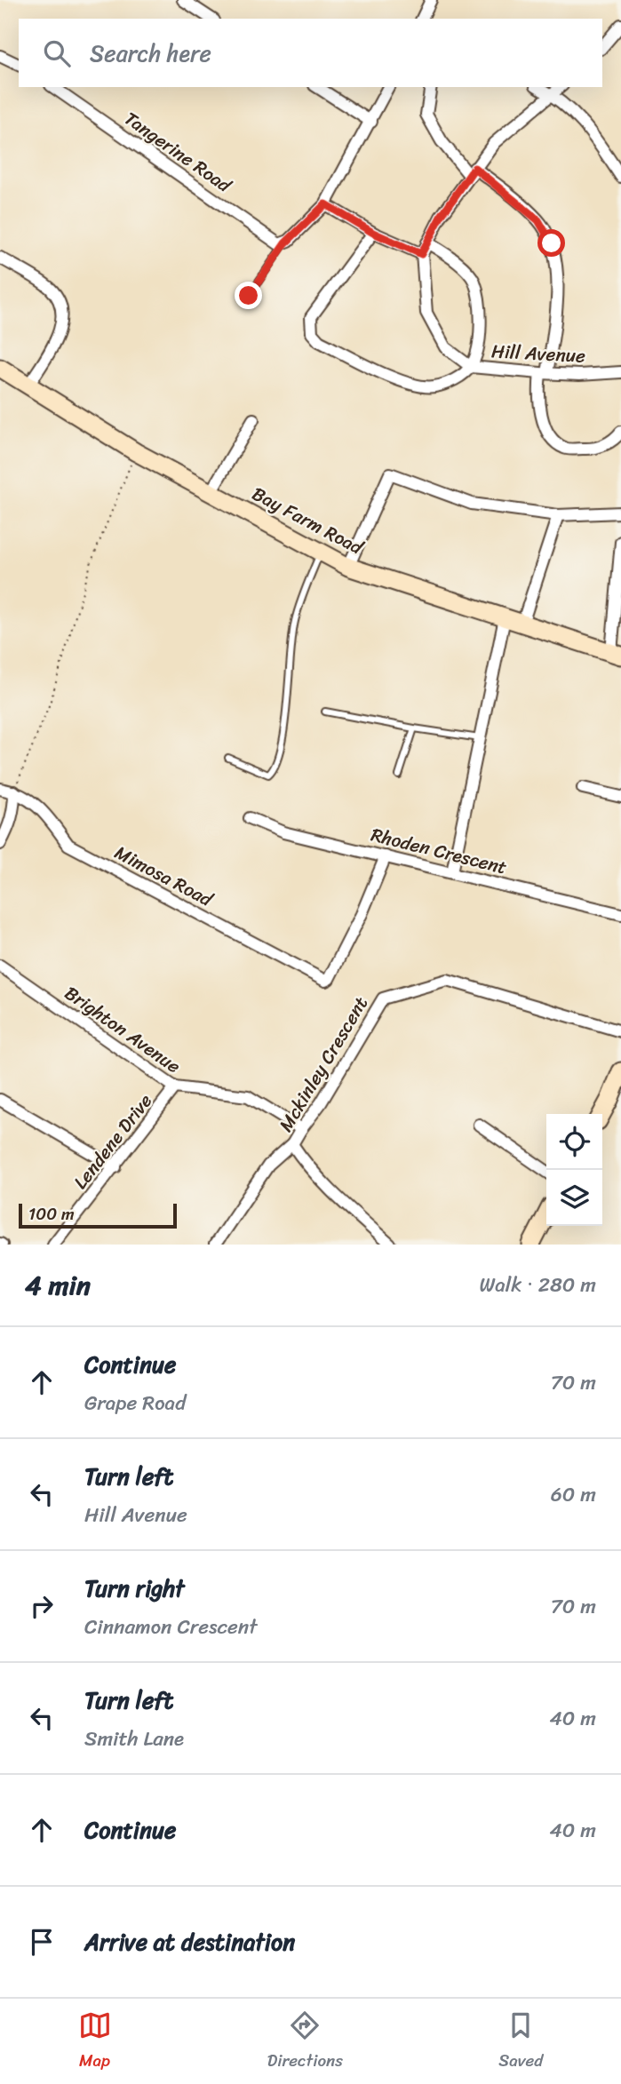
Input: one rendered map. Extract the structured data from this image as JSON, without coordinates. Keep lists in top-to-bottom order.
{
  "streets": {
    "street": [
      "Tangerine Road",
      "Hill Avenue",
      "Bay Farm Road",
      "Rhoden Crescent",
      "Mimosa Road",
      "Brighton Avenue",
      "Mckinley Crescent",
      "Lendene Drive"
    ]
  },
  "crossings": [
    ["Rhoden Crescent", "Mimosa Road"],
    ["Brighton Avenue", "Mckinley Crescent"],
    ["Brighton Avenue", "Lendene Drive"]
  ],
  "scale_bar": "100 m",
  "page": {
    "search": "Search here",
    "scale": "100 m",
    "heading": ["4 min", "Walk · 280 m"],
    "list": [
      ["Continue", "Grape Road", "70 m"],
      ["Turn left", "Hill Avenue", "60 m"],
      ["Turn right", "Cinnamon Crescent", "70 m"],
      ["Turn left", "Smith Lane", "40 m"],
      ["Continue", "40 m"],
      "Arrive at destination"
    ],
    "nav": ["Map", "Directions", "Saved"]
  }
}
